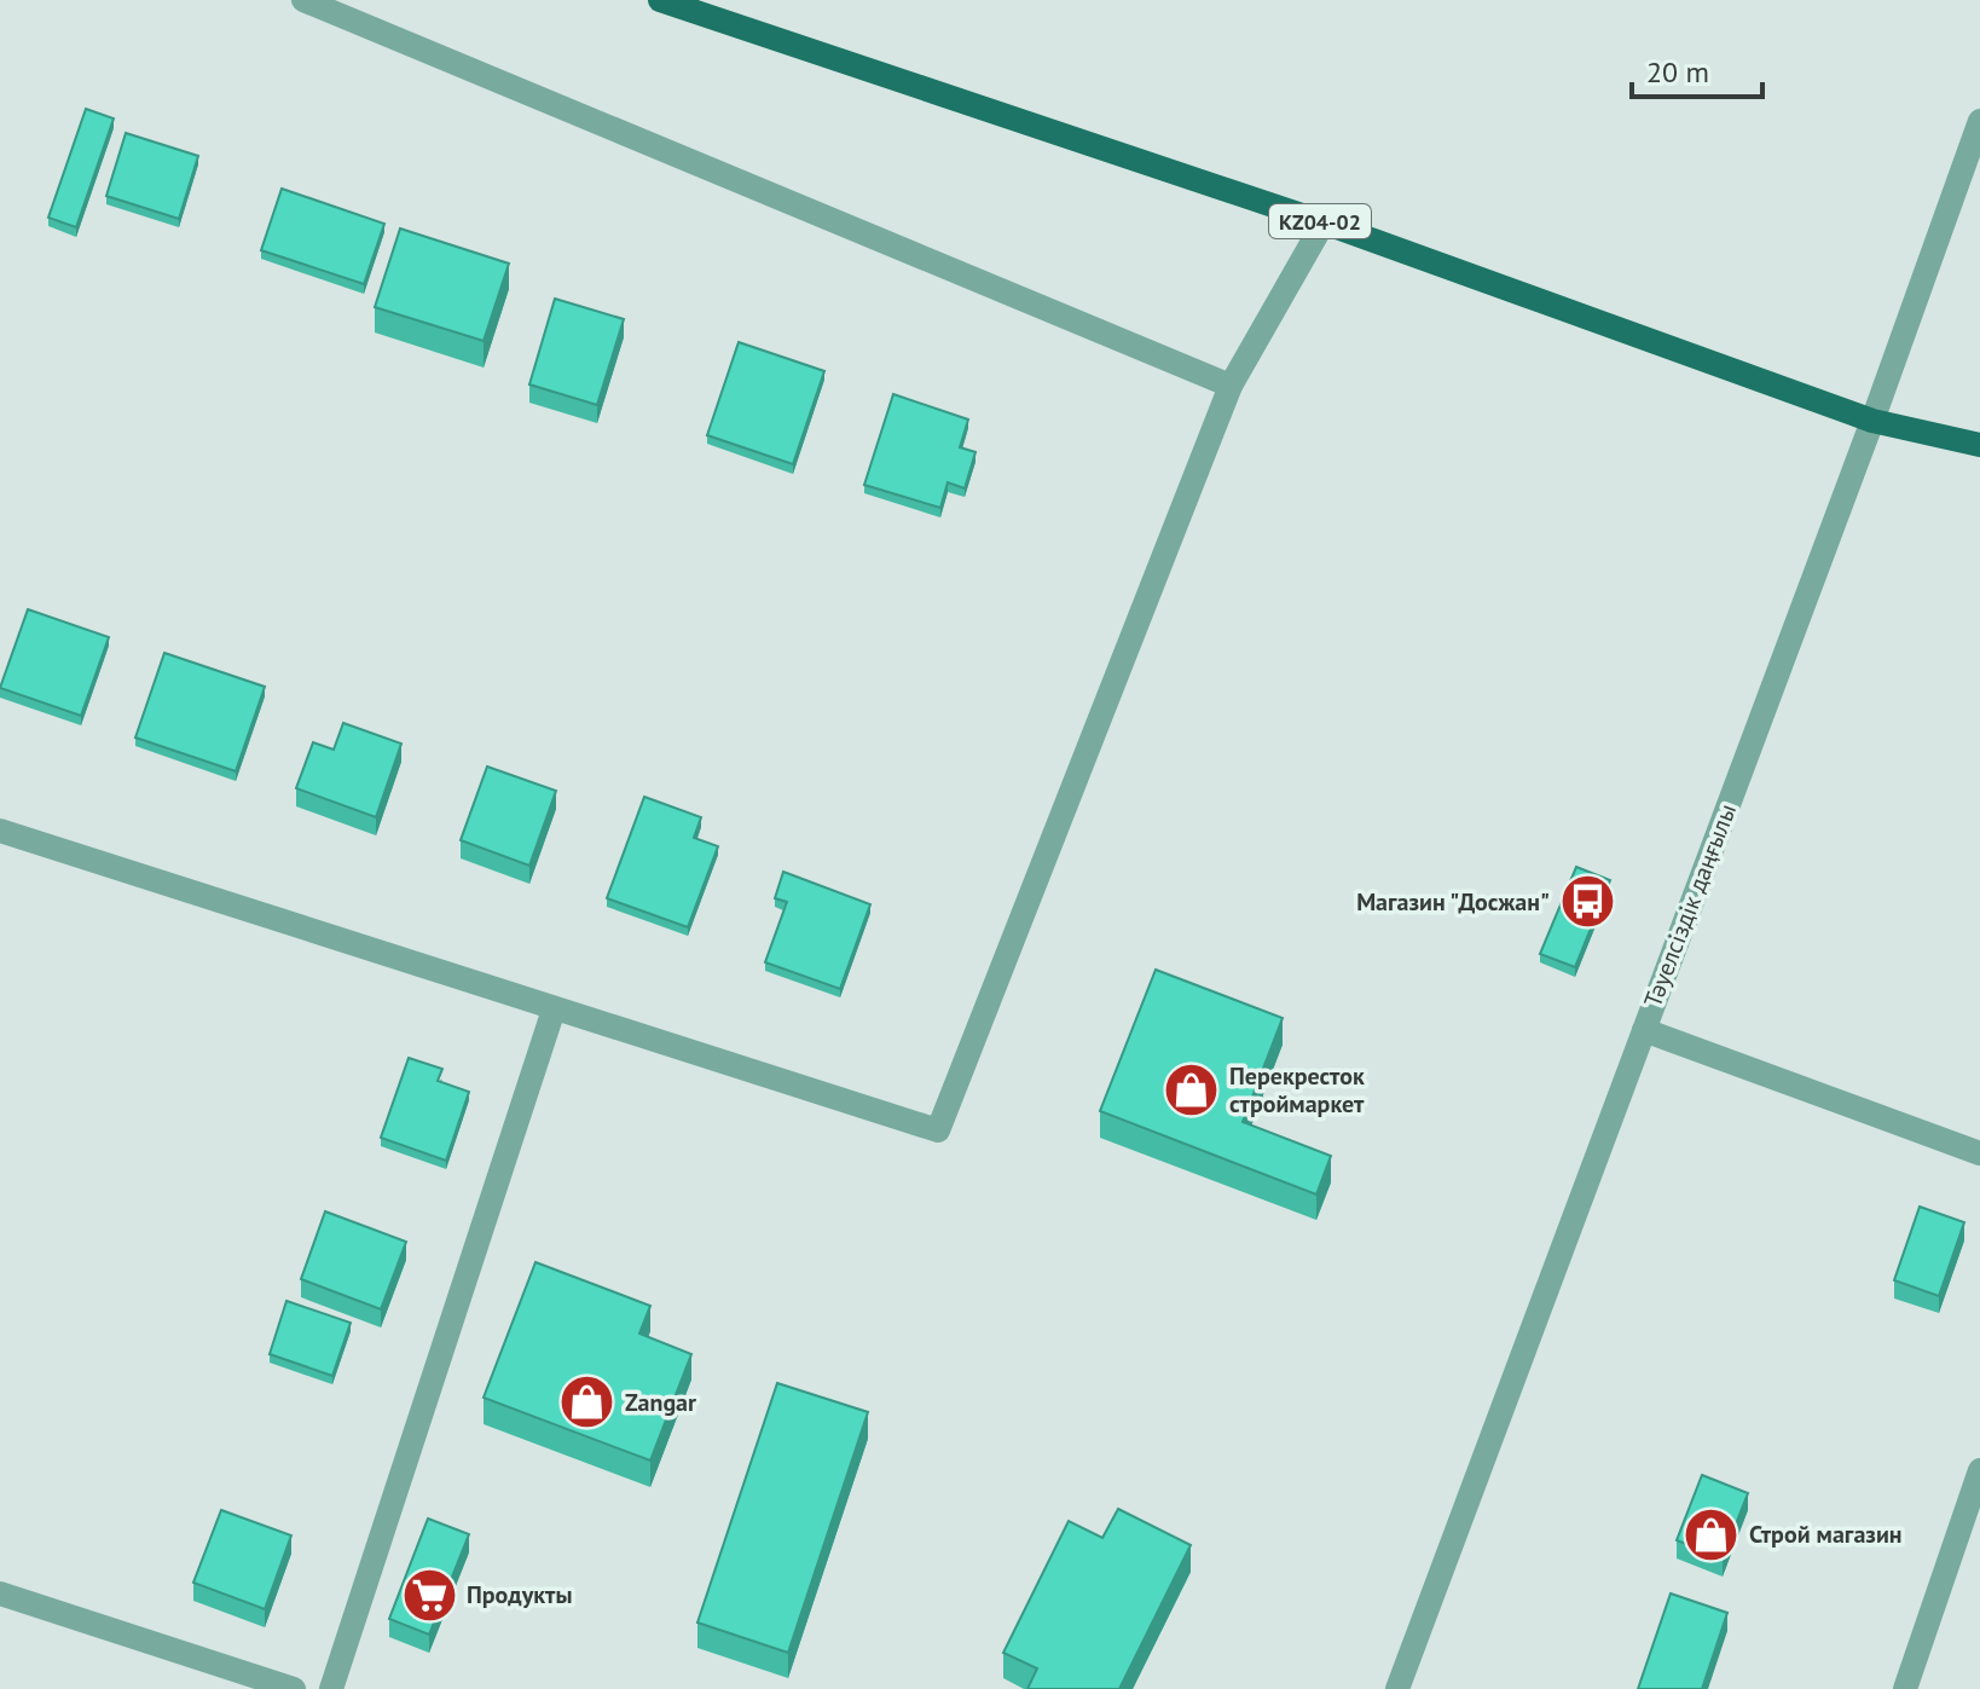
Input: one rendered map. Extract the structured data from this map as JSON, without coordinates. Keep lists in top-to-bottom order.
{
  "streets": {
    "main road": ["KZ04-02"],
    "street": ["Тәуелсіздік даңғылы"]
  },
  "crossings": [
    ["KZ04-02", "Тәуелсіздік даңғылы"]
  ],
  "places": {
    "bus stop": ["Магазин \"Досжан\""],
    "shop": ["Перекресток строймаркет", "Zangar", "Строй магазин"],
    "supermarket": ["Продукты"]
  },
  "scale_bar": "20 m"
}
